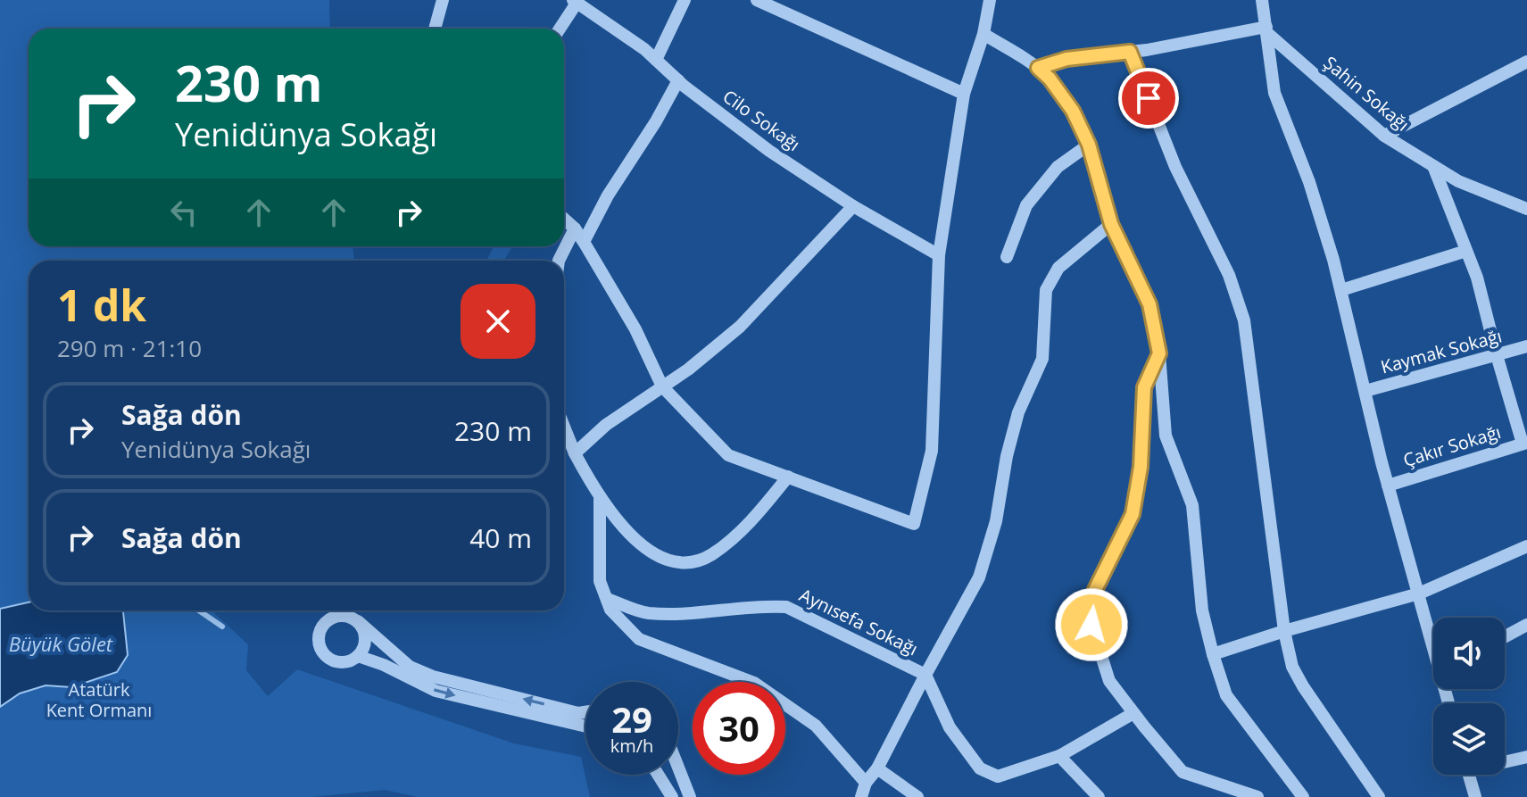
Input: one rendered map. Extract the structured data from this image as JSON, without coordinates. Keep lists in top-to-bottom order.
{
  "streets": {
    "street": [
      "Şahin Sokağı",
      "Cilo Sokağı",
      "Kaymak Sokağı",
      "Çakır Sokağı",
      "Aynısefa Sokağı"
    ]
  },
  "water": ["Büyük Gölet"],
  "parks": ["Atatürk Kent Ormanı"],
  "page": {
    "turn": ["230 m", "Yenidünya Sokağı"],
    "heading": ["1 dk", "290 m · 21:10"],
    "list": [
      {
        "name": "Sağa dön",
        "note": "Yenidünya Sokağı",
        "value": "230 m"
      },
      {
        "name": "Sağa dön",
        "value": "40 m"
      }
    ],
    "speed": "29 km/h",
    "limit": "30"
  }
}
